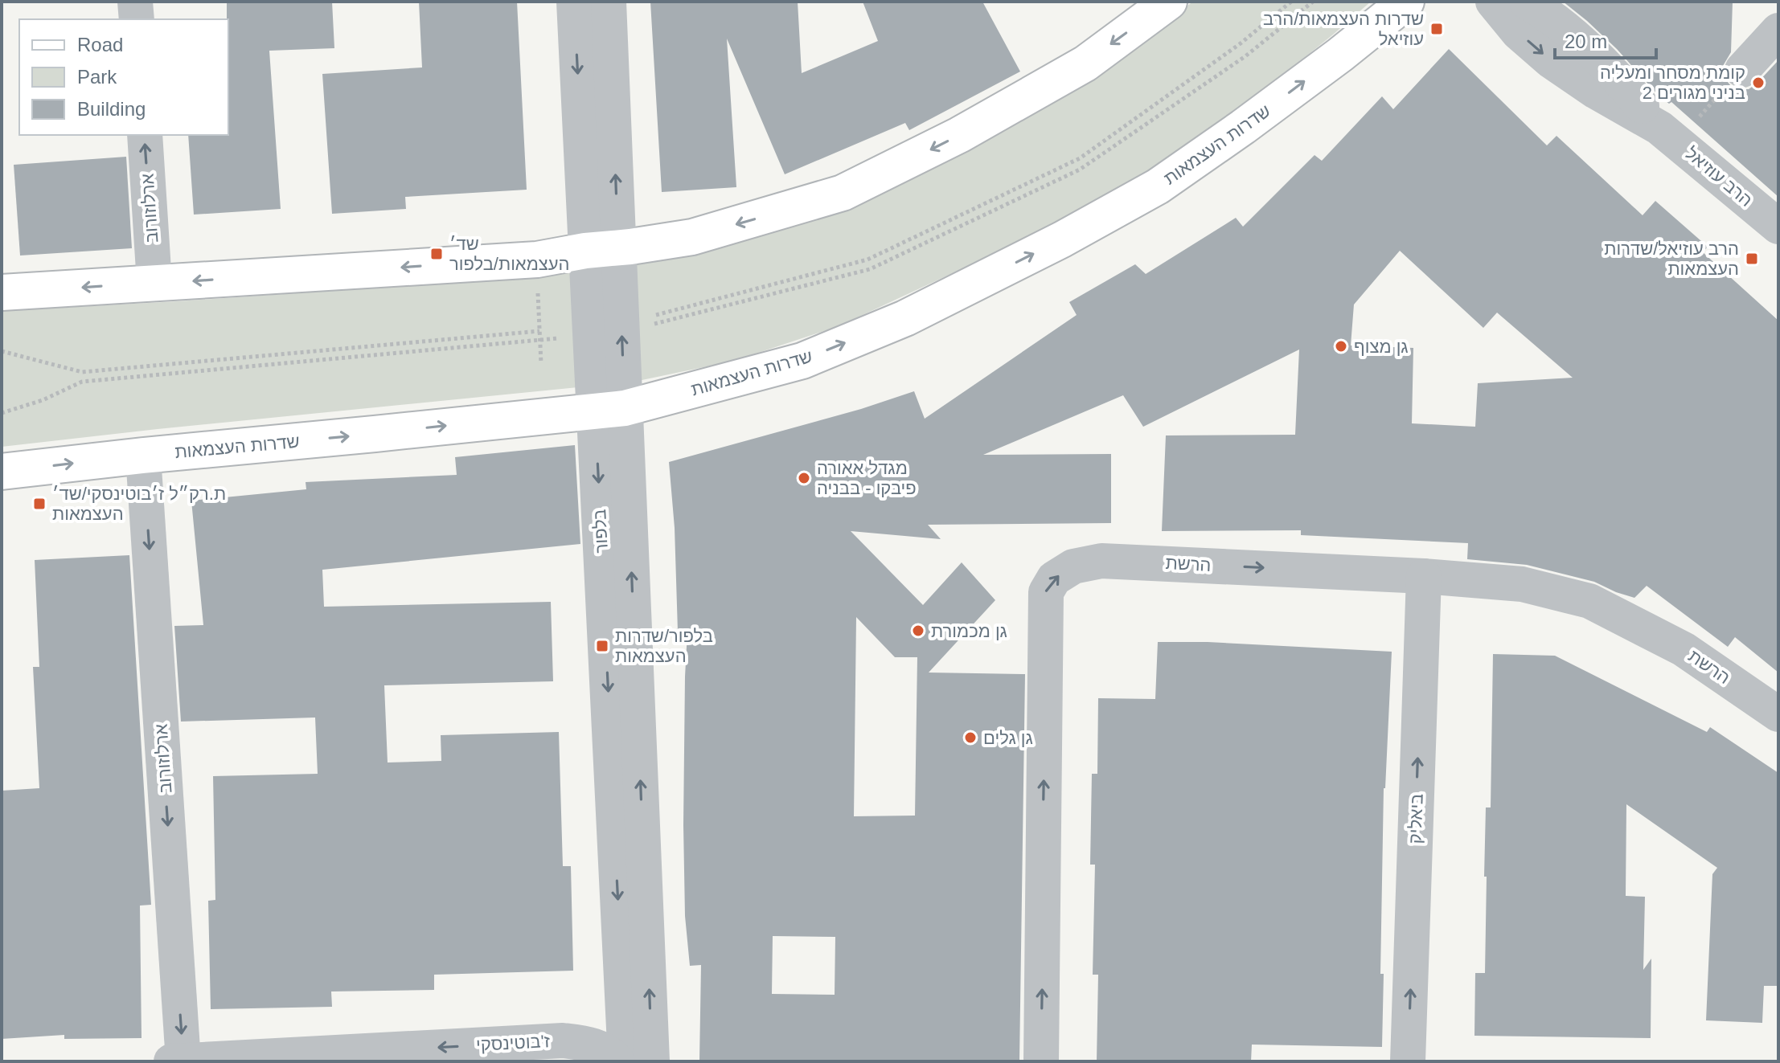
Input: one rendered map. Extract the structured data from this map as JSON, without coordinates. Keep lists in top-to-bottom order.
{
  "streets": {
    "main road": ["שדרות העצמאות"],
    "street": [
      "הרב עוזיאל",
      "ארלוזורוב",
      "בלפור",
      "הרשת",
      "ביאליק",
      "ז'בוטינסקי"
    ]
  },
  "crossings": [
    ["שדרות העצמאות", "ארלוזורוב"],
    ["שדרות העצמאות", "בלפור"],
    ["ארלוזורוב", "ז'בוטינסקי"],
    ["הרשת", "ביאליק"]
  ],
  "one_way": ["ביאליק", "ז'בוטינסקי"],
  "places": {
    "transit": [
      "שדרות העצמאות/הרב עוזיאל",
      "שד׳ העצמאות/בלפור",
      "הרב עוזיאל/שדרות העצמאות",
      "ת.רק״ל ז׳בוטינסקי/שד׳ העצמאות",
      "בלפור/שדרות העצמאות"
    ],
    "other": [
      "קומת מסחר ומעליה 2 בניני מגורים",
      "גן מצוף",
      "מגדל אאורה פיבקו - בבניה",
      "גן מכמורת",
      "גן גלים"
    ]
  },
  "legend": ["Road", "Park", "Building"],
  "scale_bar": "20 m"
}
